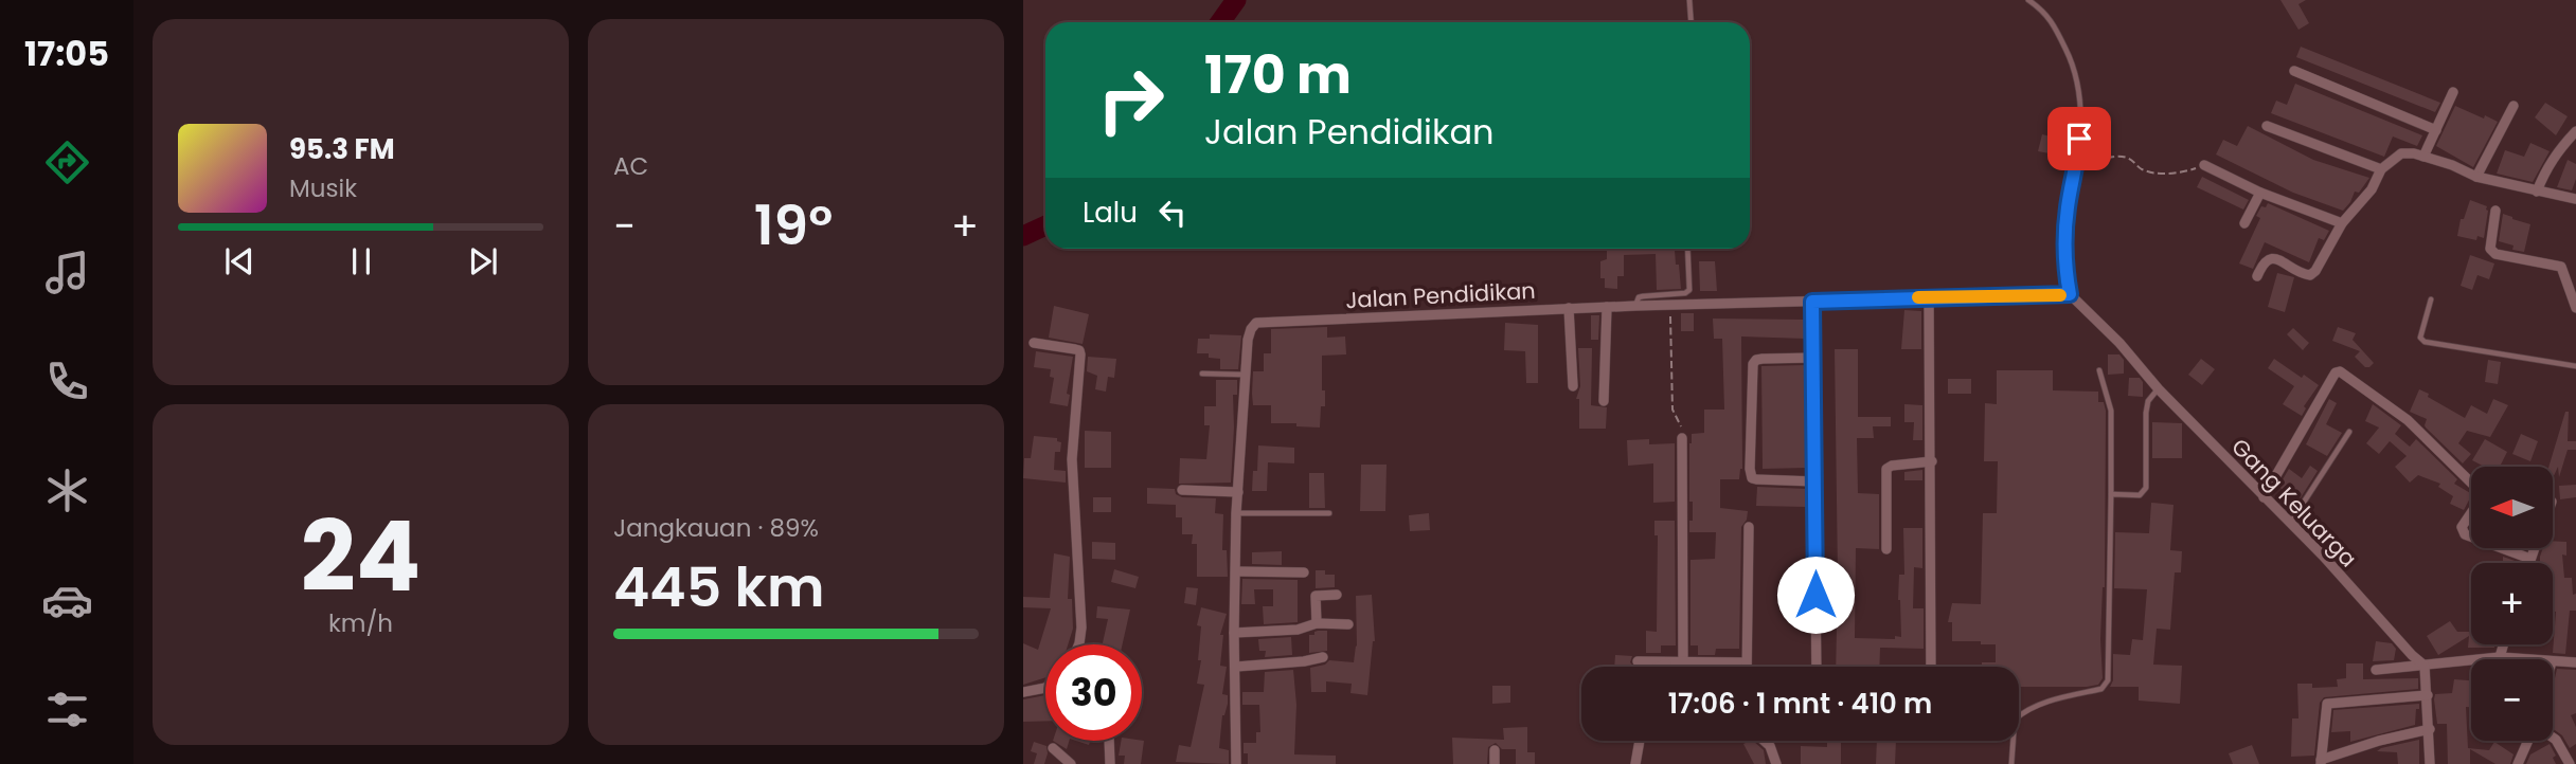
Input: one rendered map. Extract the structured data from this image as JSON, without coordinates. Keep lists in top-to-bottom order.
{
  "streets": {
    "street": ["Jalan Pendidikan", "Gang Keluarga"]
  },
  "crossings": [
    ["Jalan Pendidikan", "Gang Keluarga"]
  ],
  "north": "left",
  "page": {
    "tabs": "17:05",
    "tile": [
      "AC",
      ["24", "km/h"],
      ["Jangkauan · 89%", "445 km"]
    ],
    "turn": ["170 m", "Jalan Pendidikan"],
    "song": ["95.3 FM", "Musik"],
    "then": "Lalu",
    "heat": ["−", "19°", "+"],
    "map_buttons": ["+", "−"],
    "limit": "30",
    "trip": "17:06 · 1 mnt · 410 m"
  }
}
